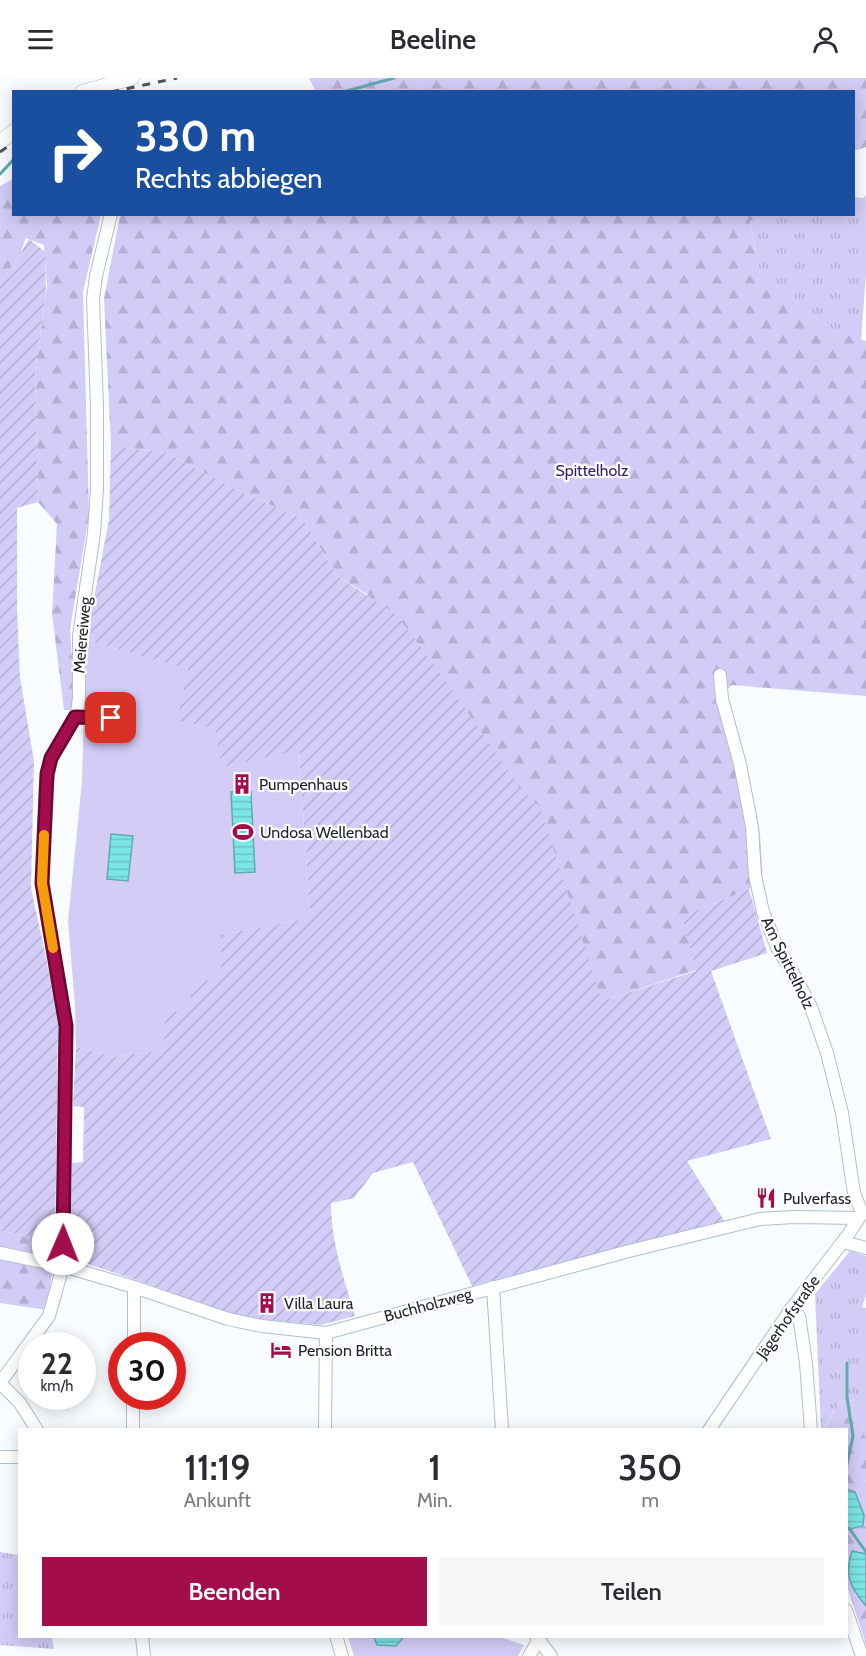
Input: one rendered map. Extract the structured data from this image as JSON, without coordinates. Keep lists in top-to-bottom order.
{
  "streets": {
    "street": [
      "Meiereiweg",
      "Am Spittelholz",
      "Buchholzweg",
      "Jägerhofstraße"
    ]
  },
  "crossings": [
    ["Meiereiweg", "Buchholzweg"],
    ["Am Spittelholz", "Buchholzweg"],
    ["Am Spittelholz", "Jägerhofstraße"],
    ["Buchholzweg", "Jägerhofstraße"]
  ],
  "parks": ["Spittelholz"],
  "places": {
    "building": ["Pumpenhaus", "Villa Laura"],
    "sports": ["Undosa Wellenbad"],
    "restaurant": ["Pulverfass"],
    "hotel": ["Pension Britta"]
  },
  "page": {
    "header": "Beeline",
    "turn": ["330 m", "Rechts abbiegen"],
    "speed": "22 km/h",
    "limit": "30",
    "eta": [
      "11:19",
      "Ankunft",
      "1",
      "Min.",
      "350",
      "m"
    ],
    "buttons": ["Beenden", "Teilen"]
  }
}
